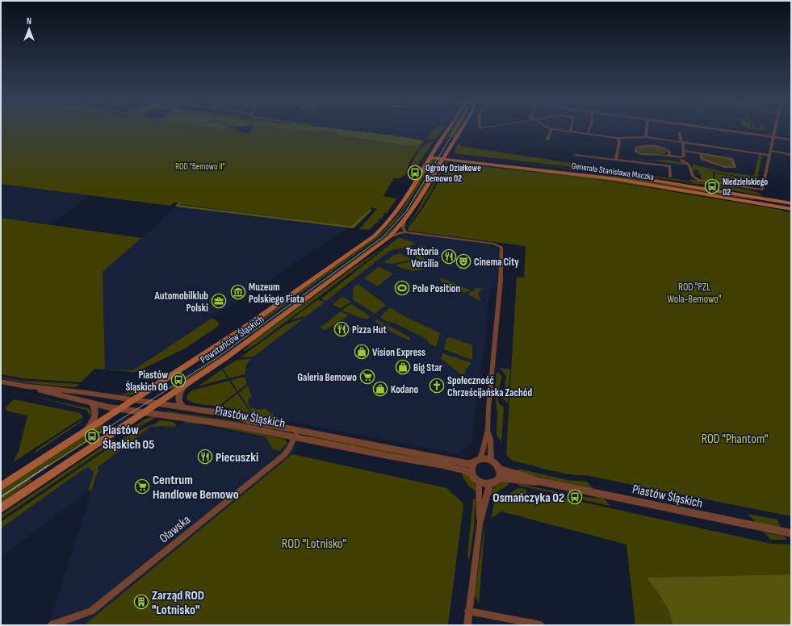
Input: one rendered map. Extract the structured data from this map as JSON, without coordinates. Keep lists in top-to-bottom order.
{
  "streets": {
    "main road": ["Generała Stanisława Maczka", "Powstańców Śląskich"],
    "street": ["Piastów Śląskich", "Oławska"]
  },
  "crossings": [
    ["Generała Stanisława Maczka", "Powstańców Śląskich"],
    ["Powstańców Śląskich", "Piastów Śląskich"],
    ["Piastów Śląskich", "Oławska"]
  ],
  "parks": [
    "ROD \"Bemowo II\"",
    "ROD \"PZL Wola-Bemowo\"",
    "ROD \"Phantom\"",
    "ROD \"Lotnisko\""
  ],
  "places": {
    "bus stop": [
      "Ogrody Działkowe Bemowo 02",
      "Niedzielskiego 02",
      "Piastów Śląskich 06",
      "Piastów Śląskich 05",
      "Osmańczyka 02"
    ],
    "restaurant": ["Trattoria Versilia", "Pizza Hut", "Piecuszki"],
    "theatre": ["Cinema City"],
    "sports": ["Pole Position"],
    "museum": ["Muzeum Polskiego Fiata"],
    "office": ["Automobilklub Polski"],
    "shop": ["Vision Express", "Big Star", "Kodano"],
    "supermarket": ["Galeria Bemowo", "Centrum Handlowe Bemowo"],
    "church": ["Społeczność Chrześcijańska Zachód"],
    "building": ["Zarząd ROD \"Lotnisko\""]
  },
  "north": "top"
}
